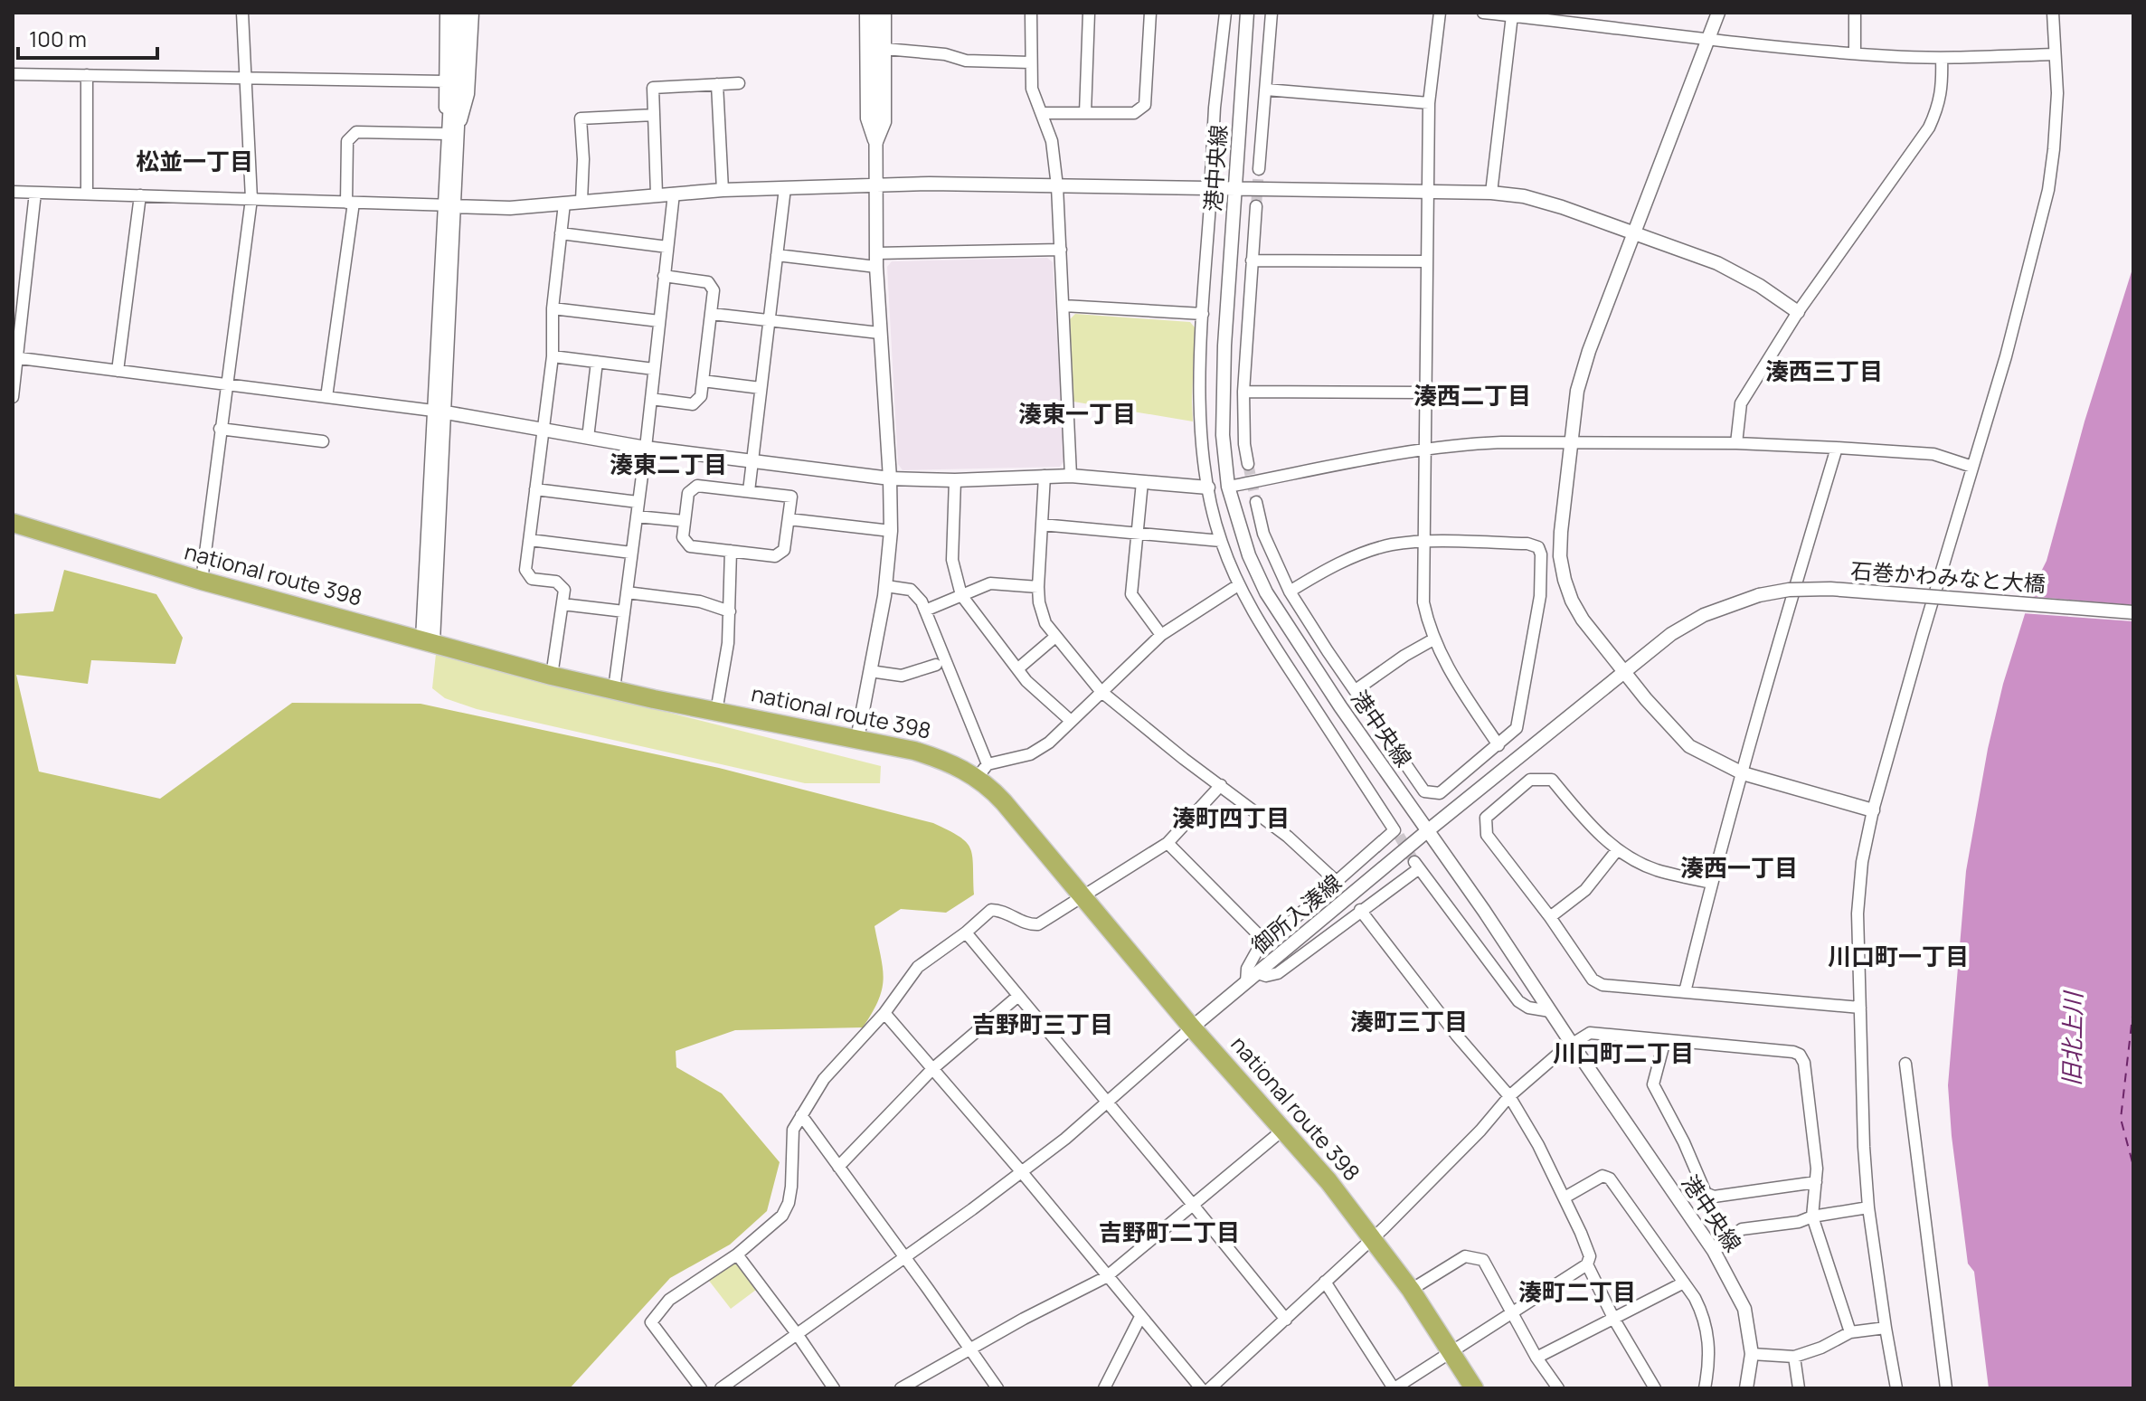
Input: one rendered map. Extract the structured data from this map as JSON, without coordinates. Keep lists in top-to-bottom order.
{
  "streets": {
    "highway": ["national route 398"],
    "street": ["港中央線", "石巻かわみなと大橋", "御所入湊線"]
  },
  "crossings": [
    ["港中央線", "御所入湊線"],
    ["national route 398", "御所入湊線"],
    ["石巻かわみなと大橋", "御所入湊線"]
  ],
  "districts": [
    "松並一丁目",
    "湊西三丁目",
    "湊西二丁目",
    "湊東一丁目",
    "湊東二丁目",
    "湊町四丁目",
    "湊西一丁目",
    "川口町一丁目",
    "湊町三丁目",
    "吉野町三丁目",
    "川口町二丁目",
    "吉野町二丁目",
    "湊町二丁目"
  ],
  "water": ["旧北上川"],
  "scale_bar": "100 m"
}
